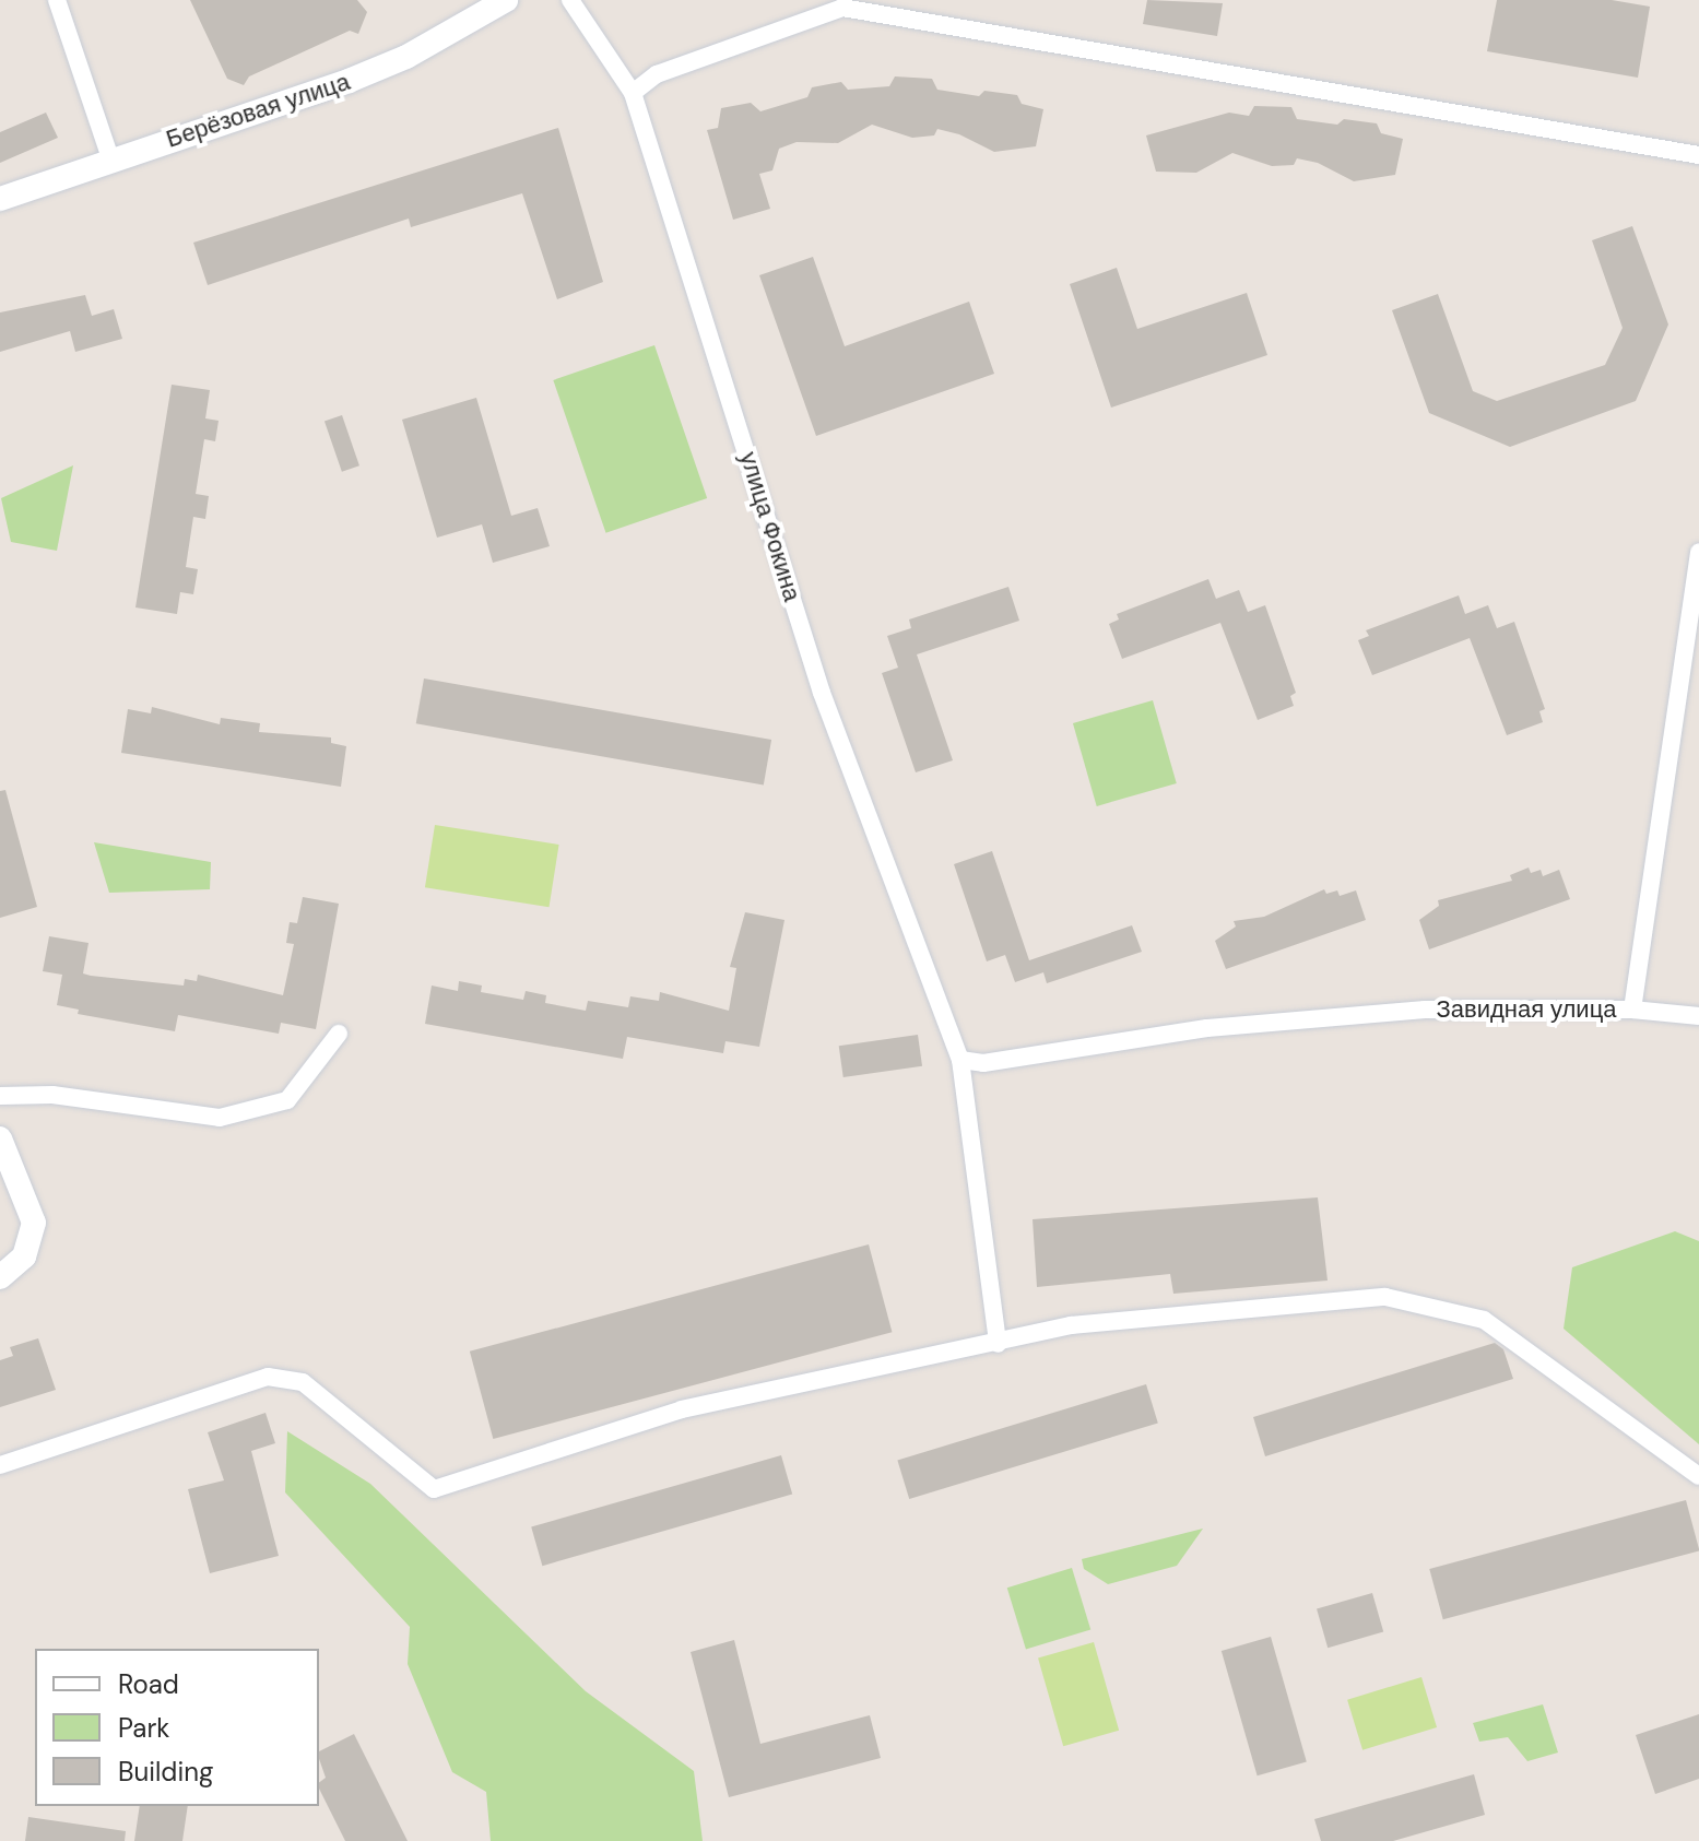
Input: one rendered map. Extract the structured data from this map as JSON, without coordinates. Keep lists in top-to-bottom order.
{
  "streets": {
    "street": ["Берёзовая улица", "улица Фокина", "Завидная улица"]
  },
  "crossings": [
    ["улица Фокина", "Завидная улица"]
  ],
  "legend": ["Road", "Park", "Building"]
}
